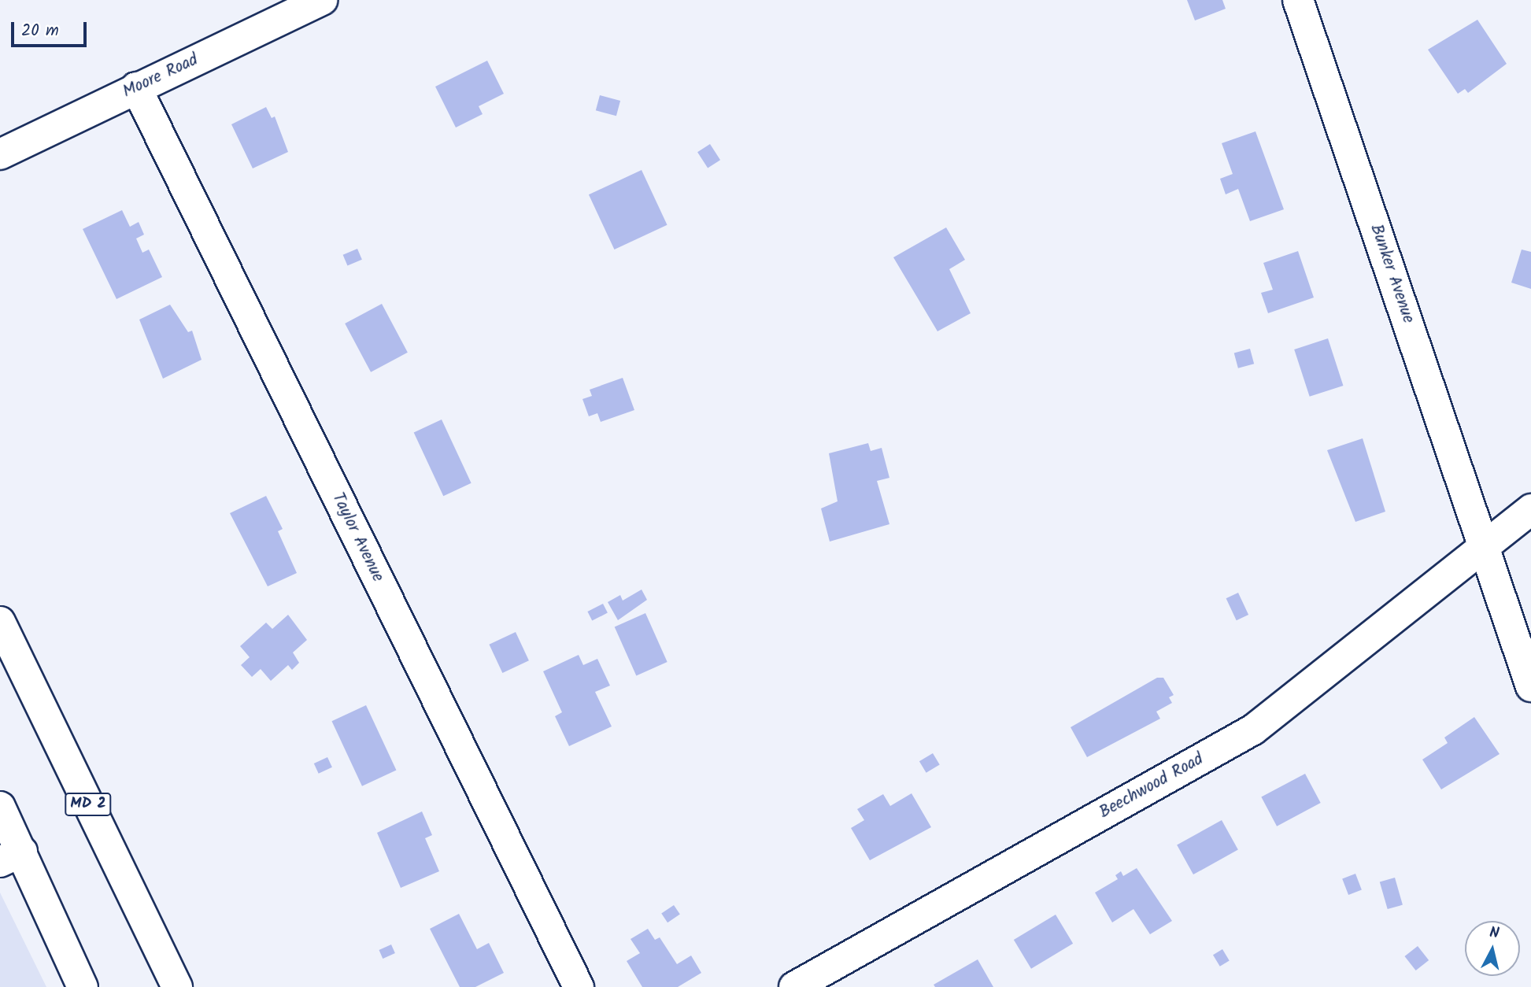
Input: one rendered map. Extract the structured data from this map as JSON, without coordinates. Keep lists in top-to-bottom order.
{
  "streets": {
    "main road": [
      "Moore Road",
      "Bunker Avenue",
      "Taylor Avenue",
      "Beechwood Road",
      "MD 2"
    ]
  },
  "crossings": [
    ["Moore Road", "Taylor Avenue"],
    ["Bunker Avenue", "Beechwood Road"]
  ],
  "scale_bar": "20 m",
  "north": "top"
}
